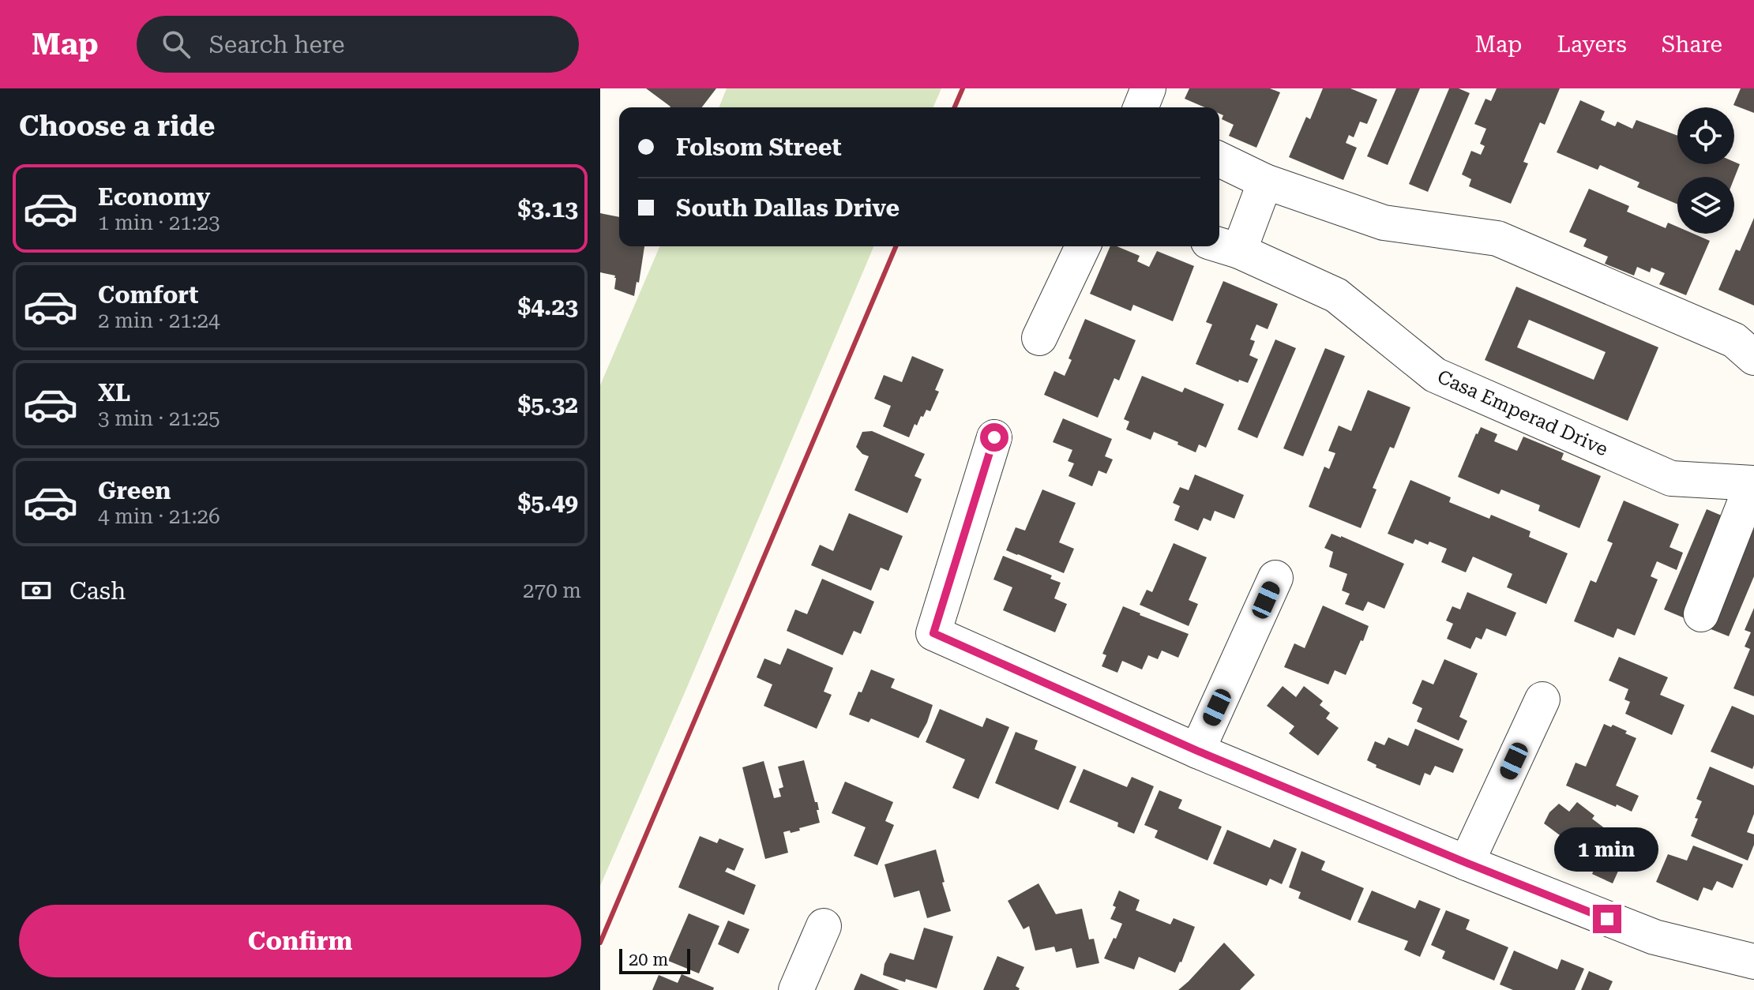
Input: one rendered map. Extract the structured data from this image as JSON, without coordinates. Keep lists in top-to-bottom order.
{
  "streets": {
    "street": ["Casa Emperad Drive"]
  },
  "scale_bar": "20 m",
  "page": {
    "header": "Map",
    "search": "Search here",
    "nav": ["Map", "Layers", "Share"],
    "heading": "Choose a ride",
    "banner": ["Folsom Street", "South Dallas Drive"],
    "list": [
      {
        "name": "Economy",
        "note": "1 min · 21:23",
        "value": "$3.13"
      },
      {
        "name": "Comfort",
        "note": "2 min · 21:24",
        "value": "$4.23"
      },
      {
        "name": "XL",
        "note": "3 min · 21:25",
        "value": "$5.32"
      },
      {
        "name": "Green",
        "note": "4 min · 21:26",
        "value": "$5.49"
      }
    ],
    "pay": ["Cash", "270 m"],
    "bubble": "1 min",
    "buttons": "Confirm",
    "scale": "20 m"
  }
}
